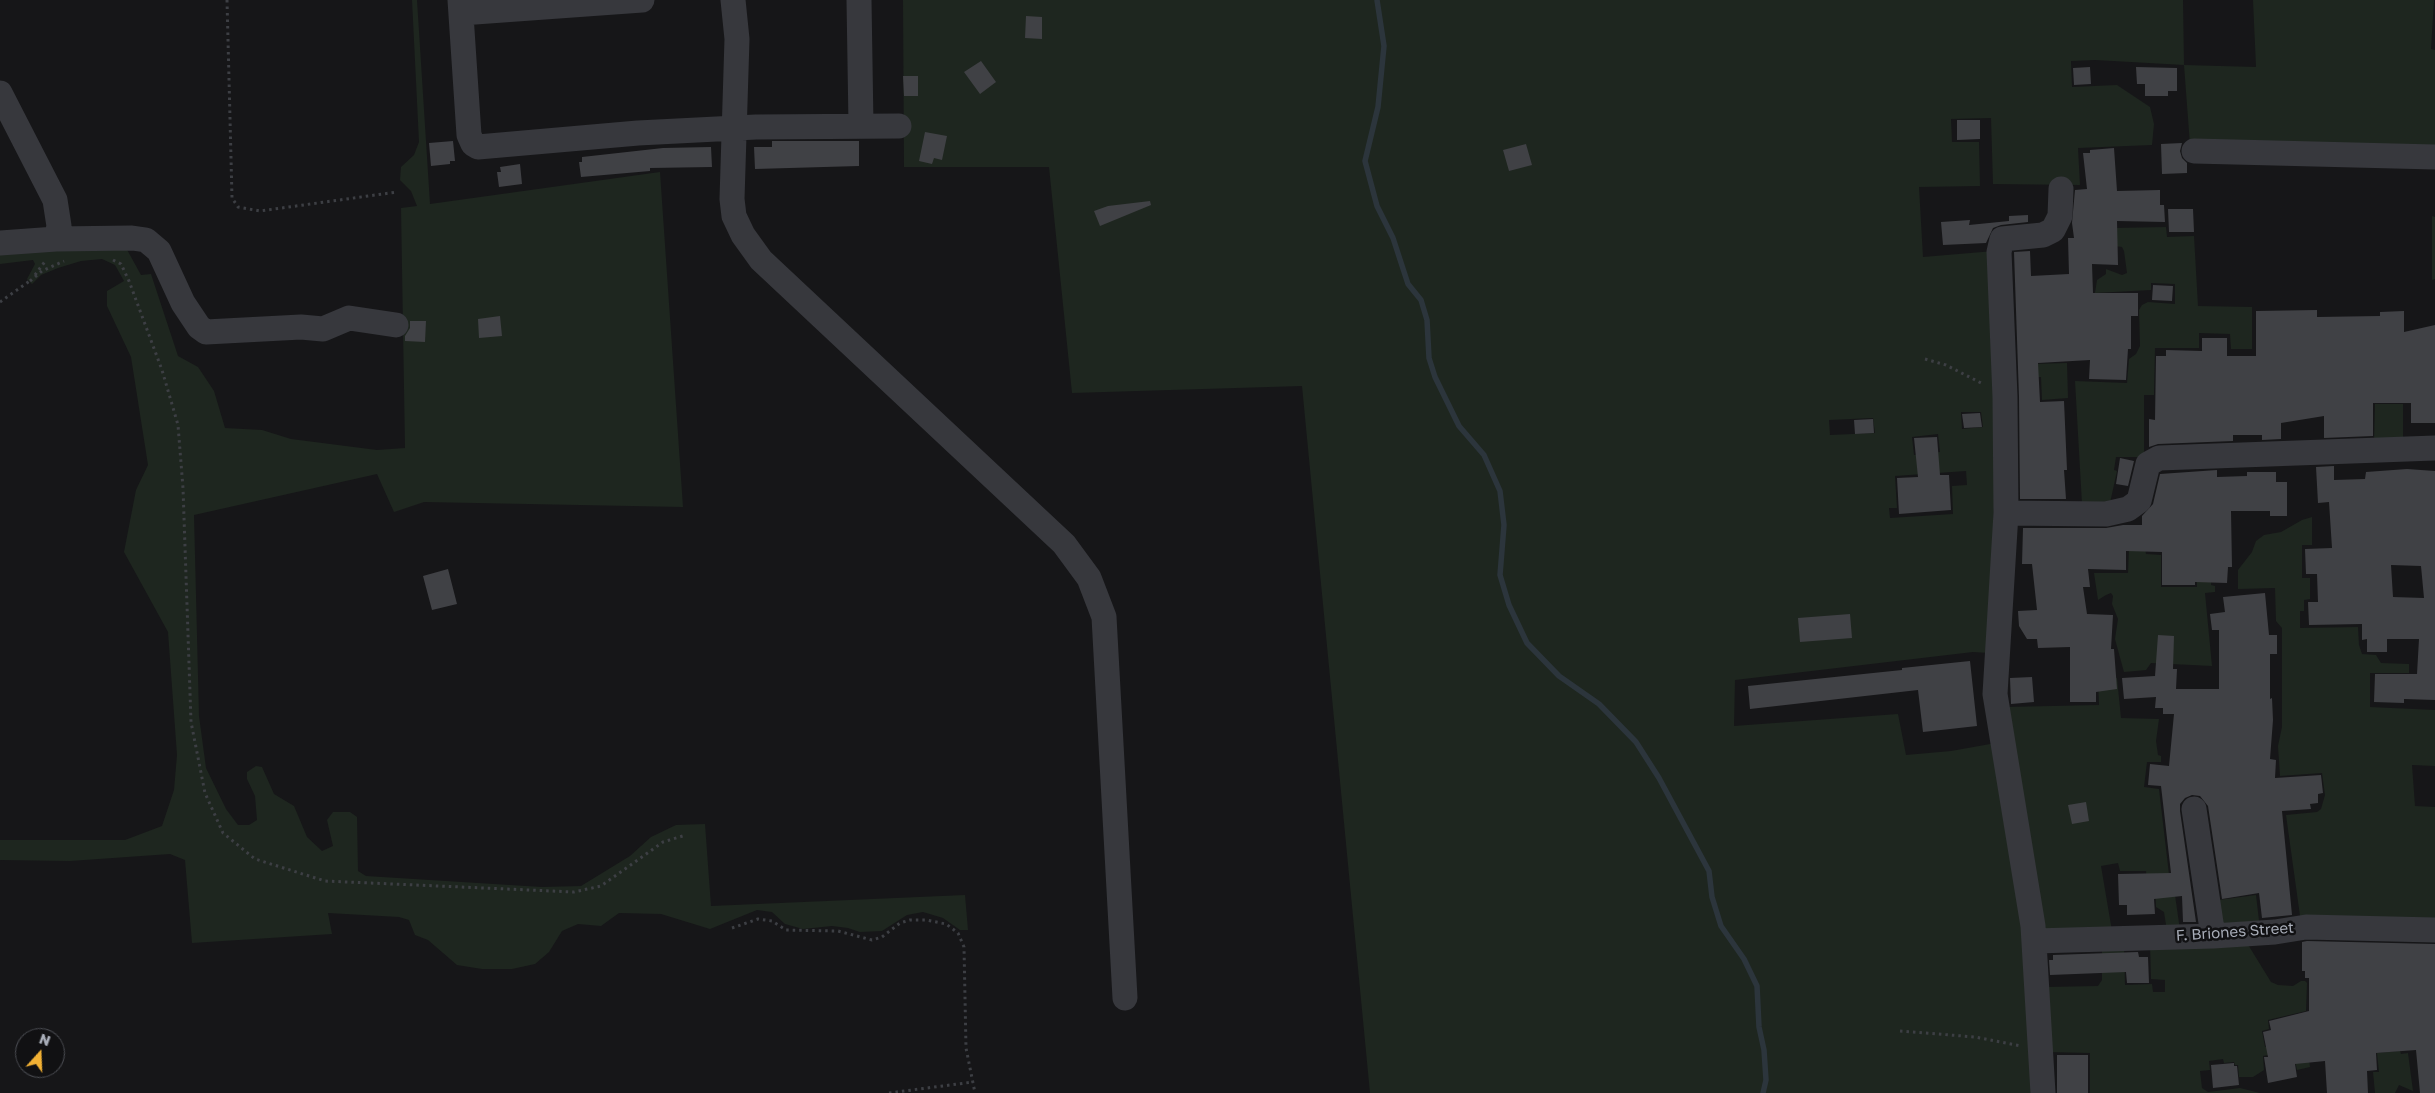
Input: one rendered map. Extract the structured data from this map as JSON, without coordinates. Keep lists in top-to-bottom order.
{
  "streets": {
    "street": ["F. Briones Street"]
  },
  "north": "top"
}
